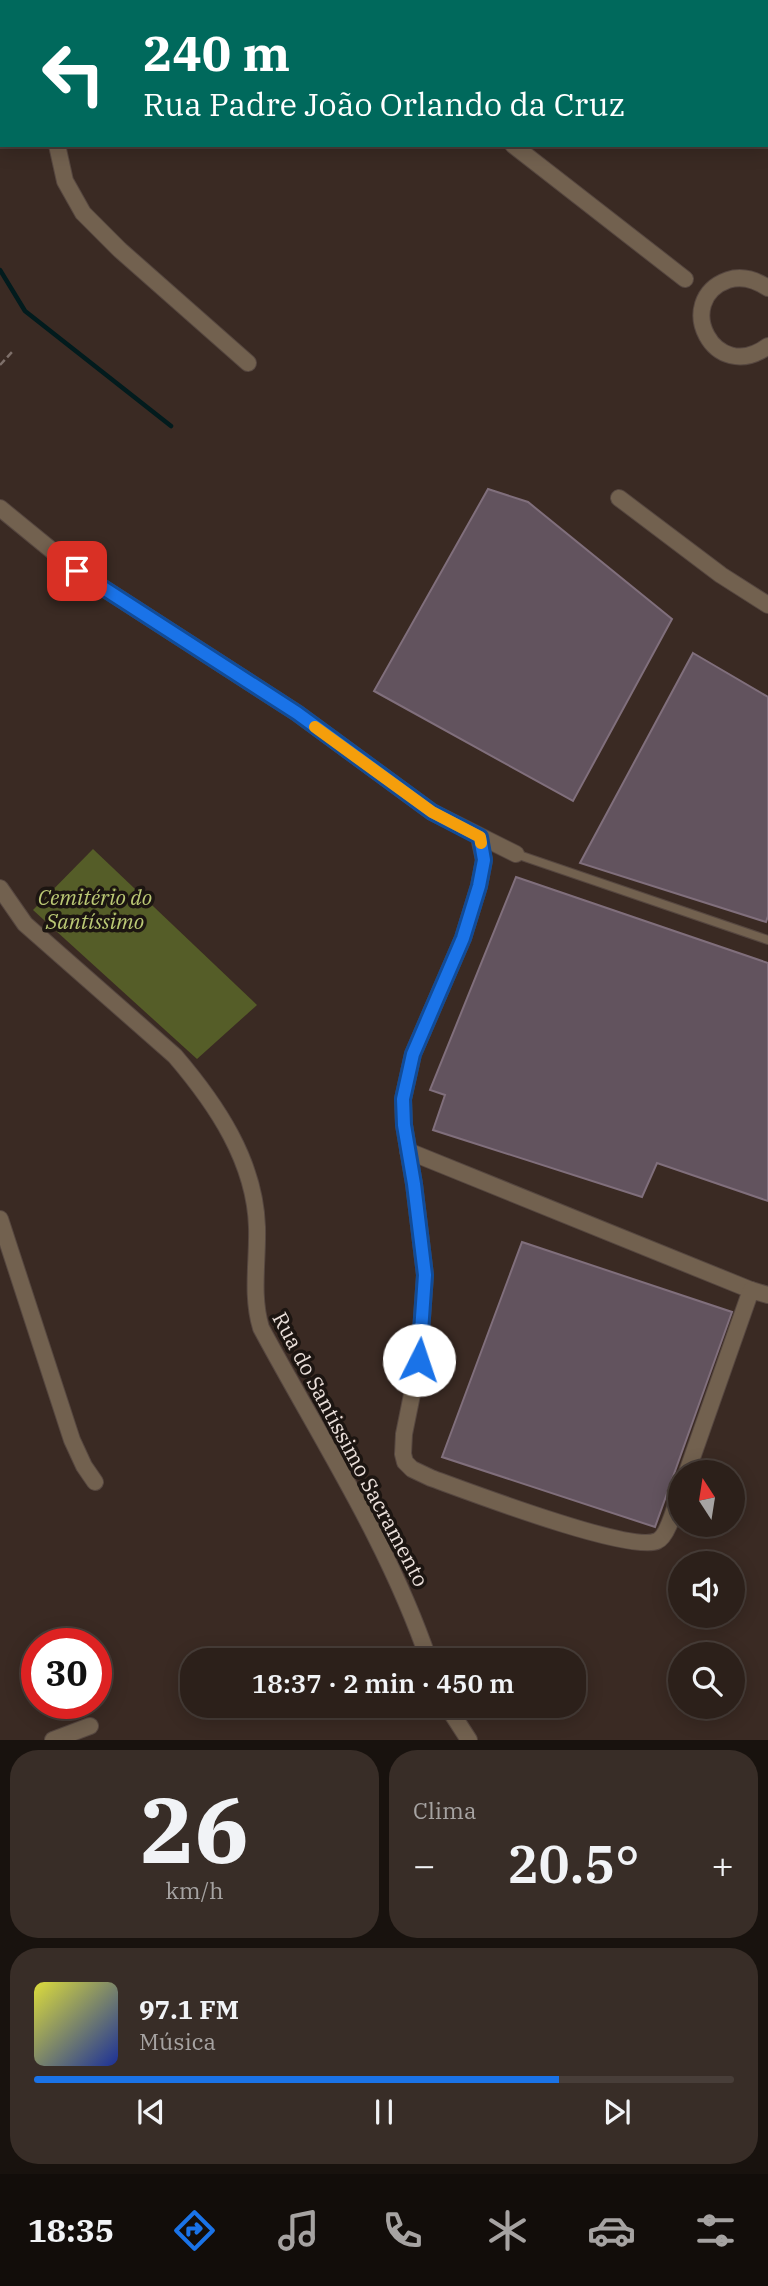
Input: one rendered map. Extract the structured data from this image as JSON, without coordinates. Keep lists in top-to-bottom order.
{
  "streets": {
    "street": ["Rua do Santissimo Sacramento"]
  },
  "parks": ["Cemitério do Santíssimo"],
  "north": "top",
  "page": {
    "turn": ["240 m", "Rua Padre João Orlando da Cruz"],
    "limit": "30",
    "trip": "18:37 · 2 min · 450 m",
    "tile": [
      ["26", "km/h"],
      "Clima"
    ],
    "heat": ["−", "20.5°", "+"],
    "song": ["97.1 FM", "Música"],
    "tabs": "18:35"
  }
}
